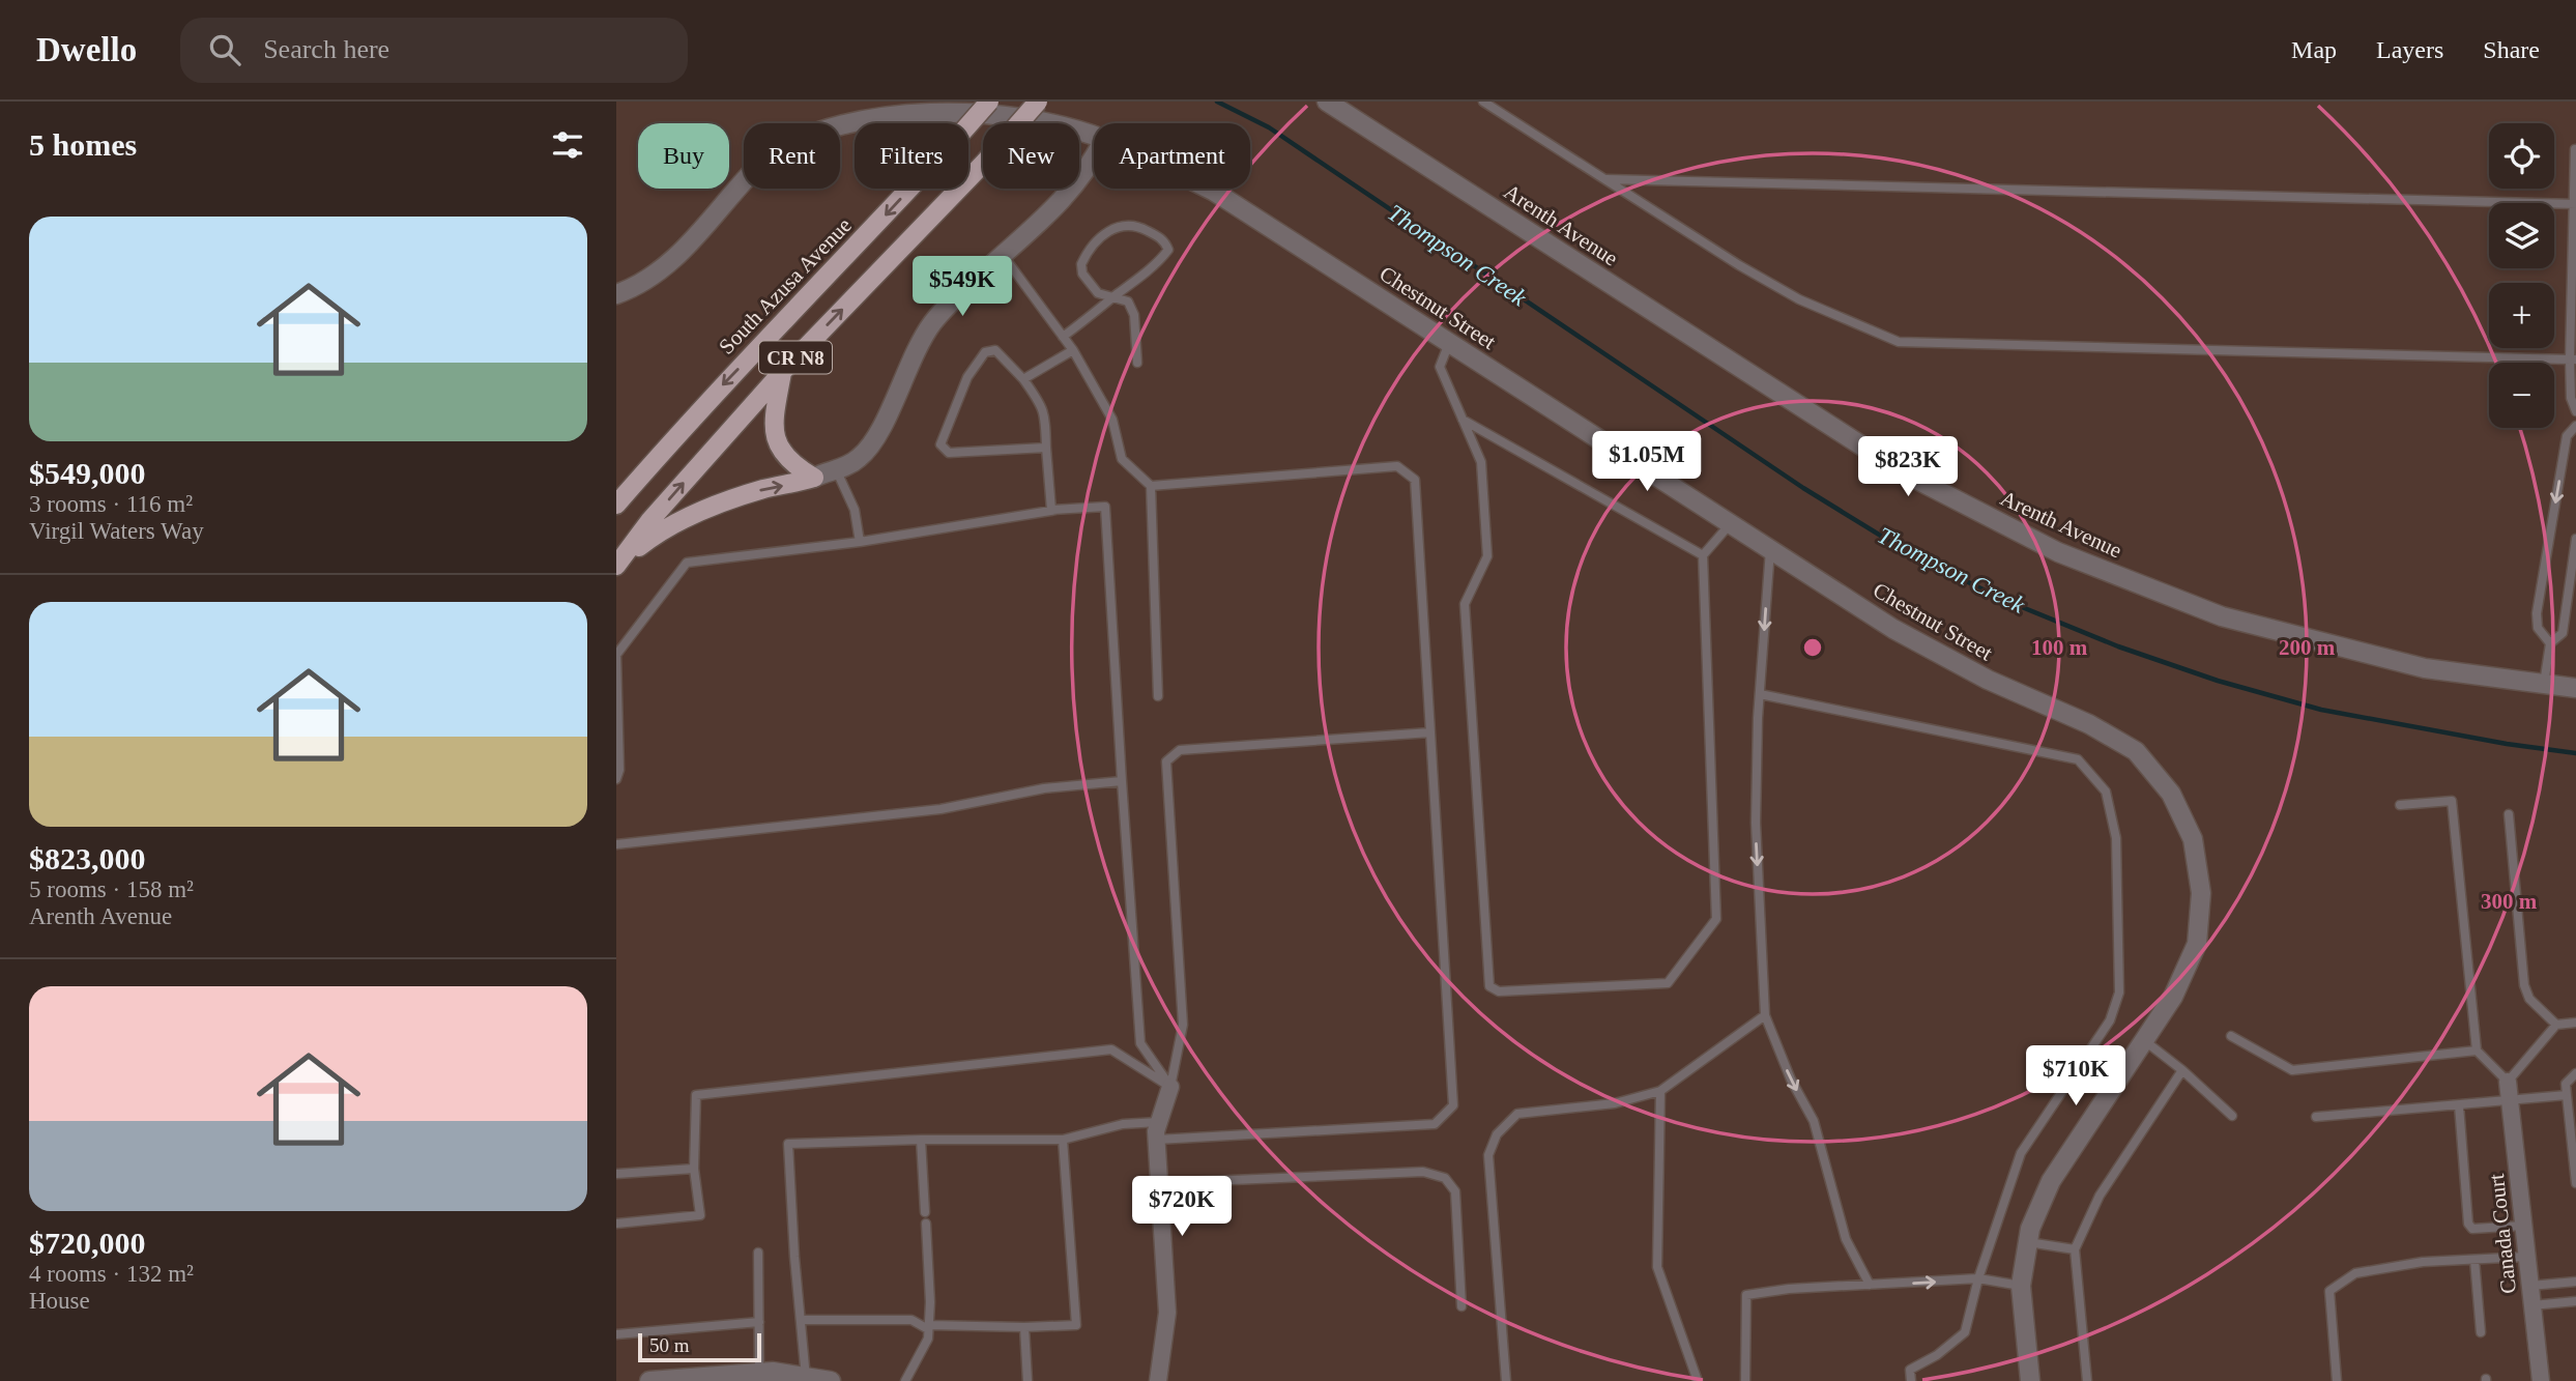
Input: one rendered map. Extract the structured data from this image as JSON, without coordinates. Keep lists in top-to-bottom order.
{
  "streets": {
    "main road": ["South Azusa Avenue", "CR N8"],
    "street": ["Arenth Avenue", "Chestnut Street", "Canada Court"]
  },
  "water": ["Thompson Creek"],
  "scale_bar": "50 m",
  "page": {
    "header": "Dwello",
    "search": "Search here",
    "nav": ["Map", "Layers", "Share"],
    "heading": "5 homes",
    "map_buttons": ["+", "−"],
    "chip": [
      "Buy",
      "Rent",
      "Filters",
      "New",
      "Apartment"
    ],
    "list": [
      {
        "name": "$549,000",
        "note": "3 rooms · 116 m² · Virgil Waters Way"
      },
      {
        "name": "$823,000",
        "note": "5 rooms · 158 m² · Arenth Avenue"
      },
      {
        "name": "$720,000",
        "note": "4 rooms · 132 m² · House"
      }
    ],
    "price": [
      "$549K",
      "$1.05M",
      "$823K",
      "$710K",
      "$720K"
    ],
    "scale": "50 m"
  },
  "rings": ["100 m", "200 m", "300 m"]
}
